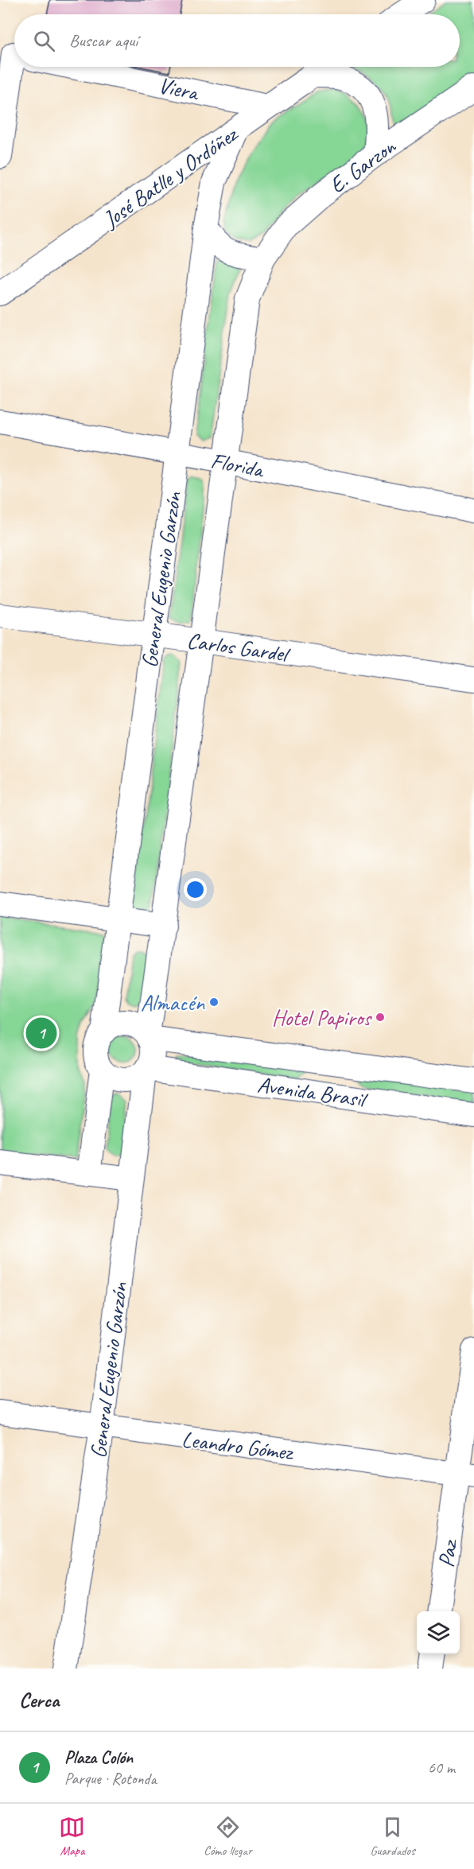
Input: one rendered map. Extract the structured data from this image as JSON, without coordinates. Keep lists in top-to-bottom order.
{
  "streets": {
    "street": [
      "Viera",
      "E. Garzon",
      "José Batlle y Ordóñez",
      "Florida",
      "General Eugenio Garzón",
      "Carlos Gardel",
      "Avenida Brasil",
      "Leandro Gómez",
      "Paz"
    ]
  },
  "crossings": [
    ["Viera", "José Batlle y Ordóñez"],
    ["E. Garzon", "General Eugenio Garzón"],
    ["José Batlle y Ordóñez", "General Eugenio Garzón"],
    ["Florida", "General Eugenio Garzón"],
    ["General Eugenio Garzón", "Carlos Gardel"],
    ["General Eugenio Garzón", "Avenida Brasil"],
    ["General Eugenio Garzón", "Leandro Gómez"],
    ["Leandro Gómez", "Paz"]
  ],
  "places": ["Almacén", "Hotel Papiros"],
  "page": {
    "search": "Buscar aquí",
    "pins": "1",
    "heading": "Cerca",
    "list": [
      {
        "mark": "1",
        "name": "Plaza Colón",
        "note": "Parque · Rotonda",
        "value": "60 m"
      }
    ],
    "nav": ["Mapa", "Cómo llegar", "Guardados"]
  }
}
